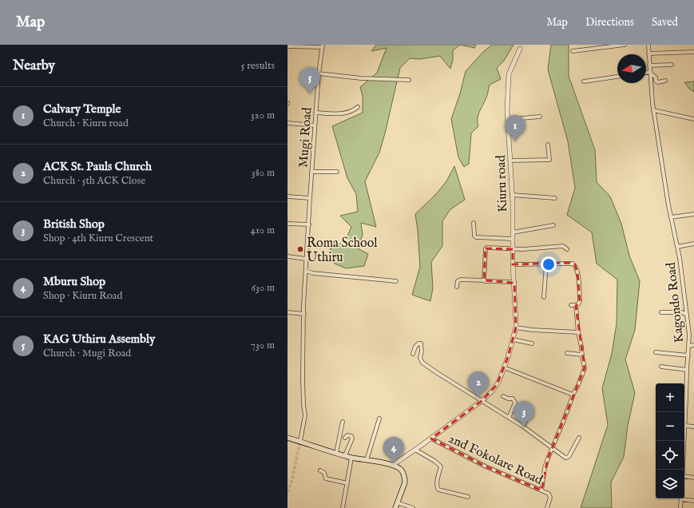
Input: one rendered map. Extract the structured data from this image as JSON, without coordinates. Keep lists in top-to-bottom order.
{
  "streets": {
    "street": [
      "Mugi Road",
      "Kiuru road",
      "Kagondo Road",
      "2nd Fokolare Road"
    ]
  },
  "places": ["Roma School Uthiru"],
  "north": "left",
  "page": {
    "header": "Map",
    "nav": ["Map", "Directions", "Saved"],
    "heading": ["Nearby", "5 results"],
    "pins": [
      "5",
      "1",
      "2",
      "3",
      "4"
    ],
    "list": [
      {
        "mark": "1",
        "name": "Calvary Temple",
        "note": "Church · Kiuru road",
        "value": "320 m"
      },
      {
        "mark": "2",
        "name": "ACK St. Pauls Church",
        "note": "Church · 5th ACK Close",
        "value": "380 m"
      },
      {
        "mark": "3",
        "name": "British Shop",
        "note": "Shop · 4th Kiuru Crescent",
        "value": "410 m"
      },
      {
        "mark": "4",
        "name": "Mburu Shop",
        "note": "Shop · Kiuru Road",
        "value": "630 m"
      },
      {
        "mark": "5",
        "name": "KAG Uthiru Assembly",
        "note": "Church · Mugi Road",
        "value": "730 m"
      }
    ],
    "map_buttons": ["+", "−"]
  }
}
